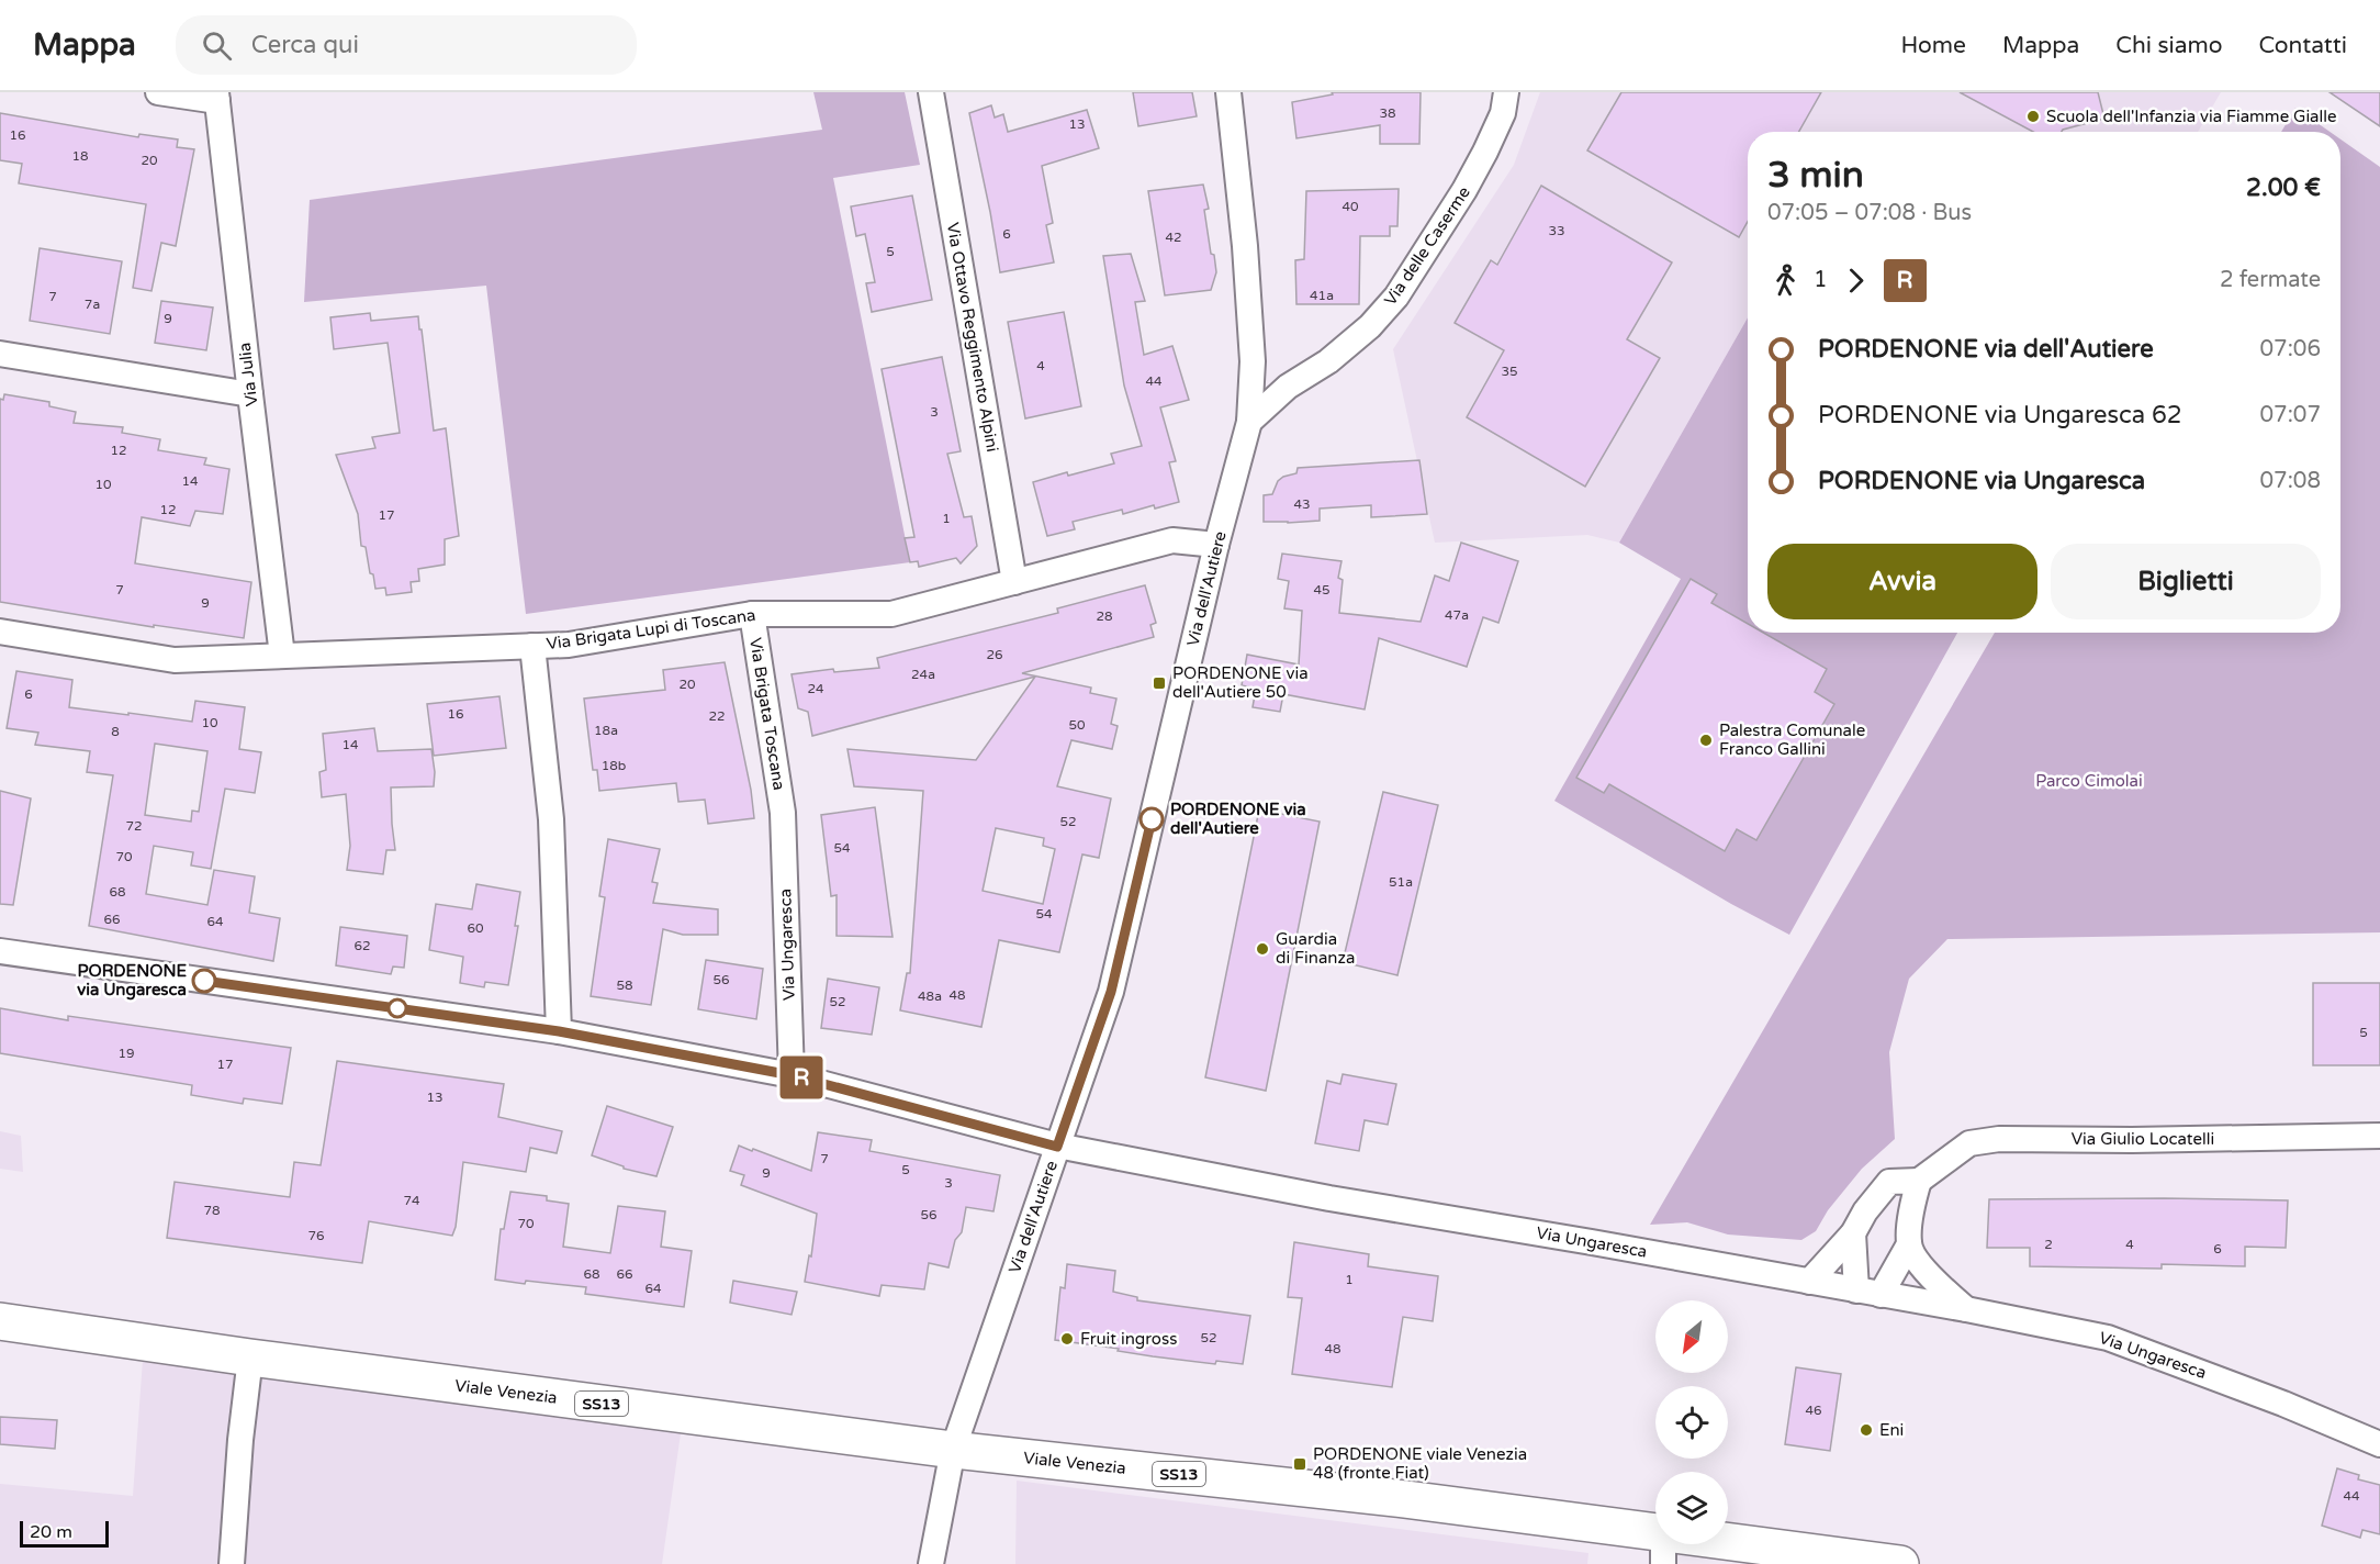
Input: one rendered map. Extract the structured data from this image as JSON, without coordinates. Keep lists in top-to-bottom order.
{
  "streets": {
    "main road": ["Viale Venezia", "SS13"],
    "street": [
      "Via delle Caserme",
      "Via Ottavo Reggimento Alpini",
      "Via Julia",
      "Via dell'Autiere",
      "Via Brigata Lupi di Toscana",
      "Via Brigata Toscana",
      "Via Ungaresca",
      "Via Giulio Locatelli"
    ]
  },
  "crossings": [
    ["Via delle Caserme", "Via dell'Autiere"],
    ["Via Ottavo Reggimento Alpini", "Via Brigata Lupi di Toscana"],
    ["Via Julia", "Via Brigata Lupi di Toscana"],
    ["Via dell'Autiere", "Via Brigata Lupi di Toscana"],
    ["Via dell'Autiere", "Via Ungaresca"],
    ["Via dell'Autiere", "Viale Venezia"],
    ["Via Brigata Lupi di Toscana", "Via Brigata Toscana"],
    ["Via Brigata Toscana", "Via Ungaresca"]
  ],
  "parks": ["Parco Cimolai"],
  "places": {
    "other": [
      "Scuola dell'Infanzia via Fiamme Gialle",
      "Palestra Comunale Franco Gallini",
      "PORDENONE via dell'Autiere",
      "Guardia di Finanza",
      "PORDENONE via Ungaresca",
      "Fruit ingross",
      "Eni"
    ],
    "transit": ["PORDENONE via dell'Autiere 50", "PORDENONE viale Venezia 48 (fronte Fiat)"]
  },
  "lines": ["bus line R"],
  "house_numbers": [
    "38",
    "13",
    "16",
    "18",
    "20",
    "40",
    "33",
    "6",
    "42",
    "5",
    "41a",
    "7",
    "7a",
    "9",
    "4",
    "35",
    "44",
    "3",
    "12",
    "14",
    "10",
    "43",
    "12",
    "17",
    "1",
    "7",
    "45",
    "9",
    "47a",
    "28",
    "26",
    "24a",
    "20",
    "24",
    "6",
    "16",
    "22",
    "10",
    "50",
    "18a",
    "8",
    "14",
    "18b",
    "52",
    "72",
    "54",
    "70",
    "51a",
    "68",
    "54",
    "66",
    "64",
    "60",
    "62",
    "56",
    "58",
    "48",
    "48a",
    "52",
    "5",
    "19",
    "17",
    "13",
    "7",
    "5",
    "9",
    "3",
    "74",
    "78",
    "56",
    "70",
    "76",
    "2",
    "4",
    "6",
    "68",
    "66",
    "1",
    "64",
    "52",
    "48",
    "46",
    "44"
  ],
  "scale_bar": "20 m",
  "north": "bottom left",
  "page": {
    "header": "Mappa",
    "search": "Cerca qui",
    "nav": [
      "Home",
      "Mappa",
      "Chi siamo",
      "Contatti"
    ],
    "on_map": "R",
    "heading": ["3 min", "07:05 – 07:08 · Bus", "2.00 €"],
    "legs": ["1", "R", "2 fermate"],
    "list": [
      {
        "name": "PORDENONE via dell'Autiere",
        "value": "07:06"
      },
      {
        "name": "PORDENONE via Ungaresca 62",
        "value": "07:07"
      },
      {
        "name": "PORDENONE via Ungaresca",
        "value": "07:08"
      }
    ],
    "buttons": ["Avvia", "Biglietti"],
    "scale": "20 m"
  }
}
